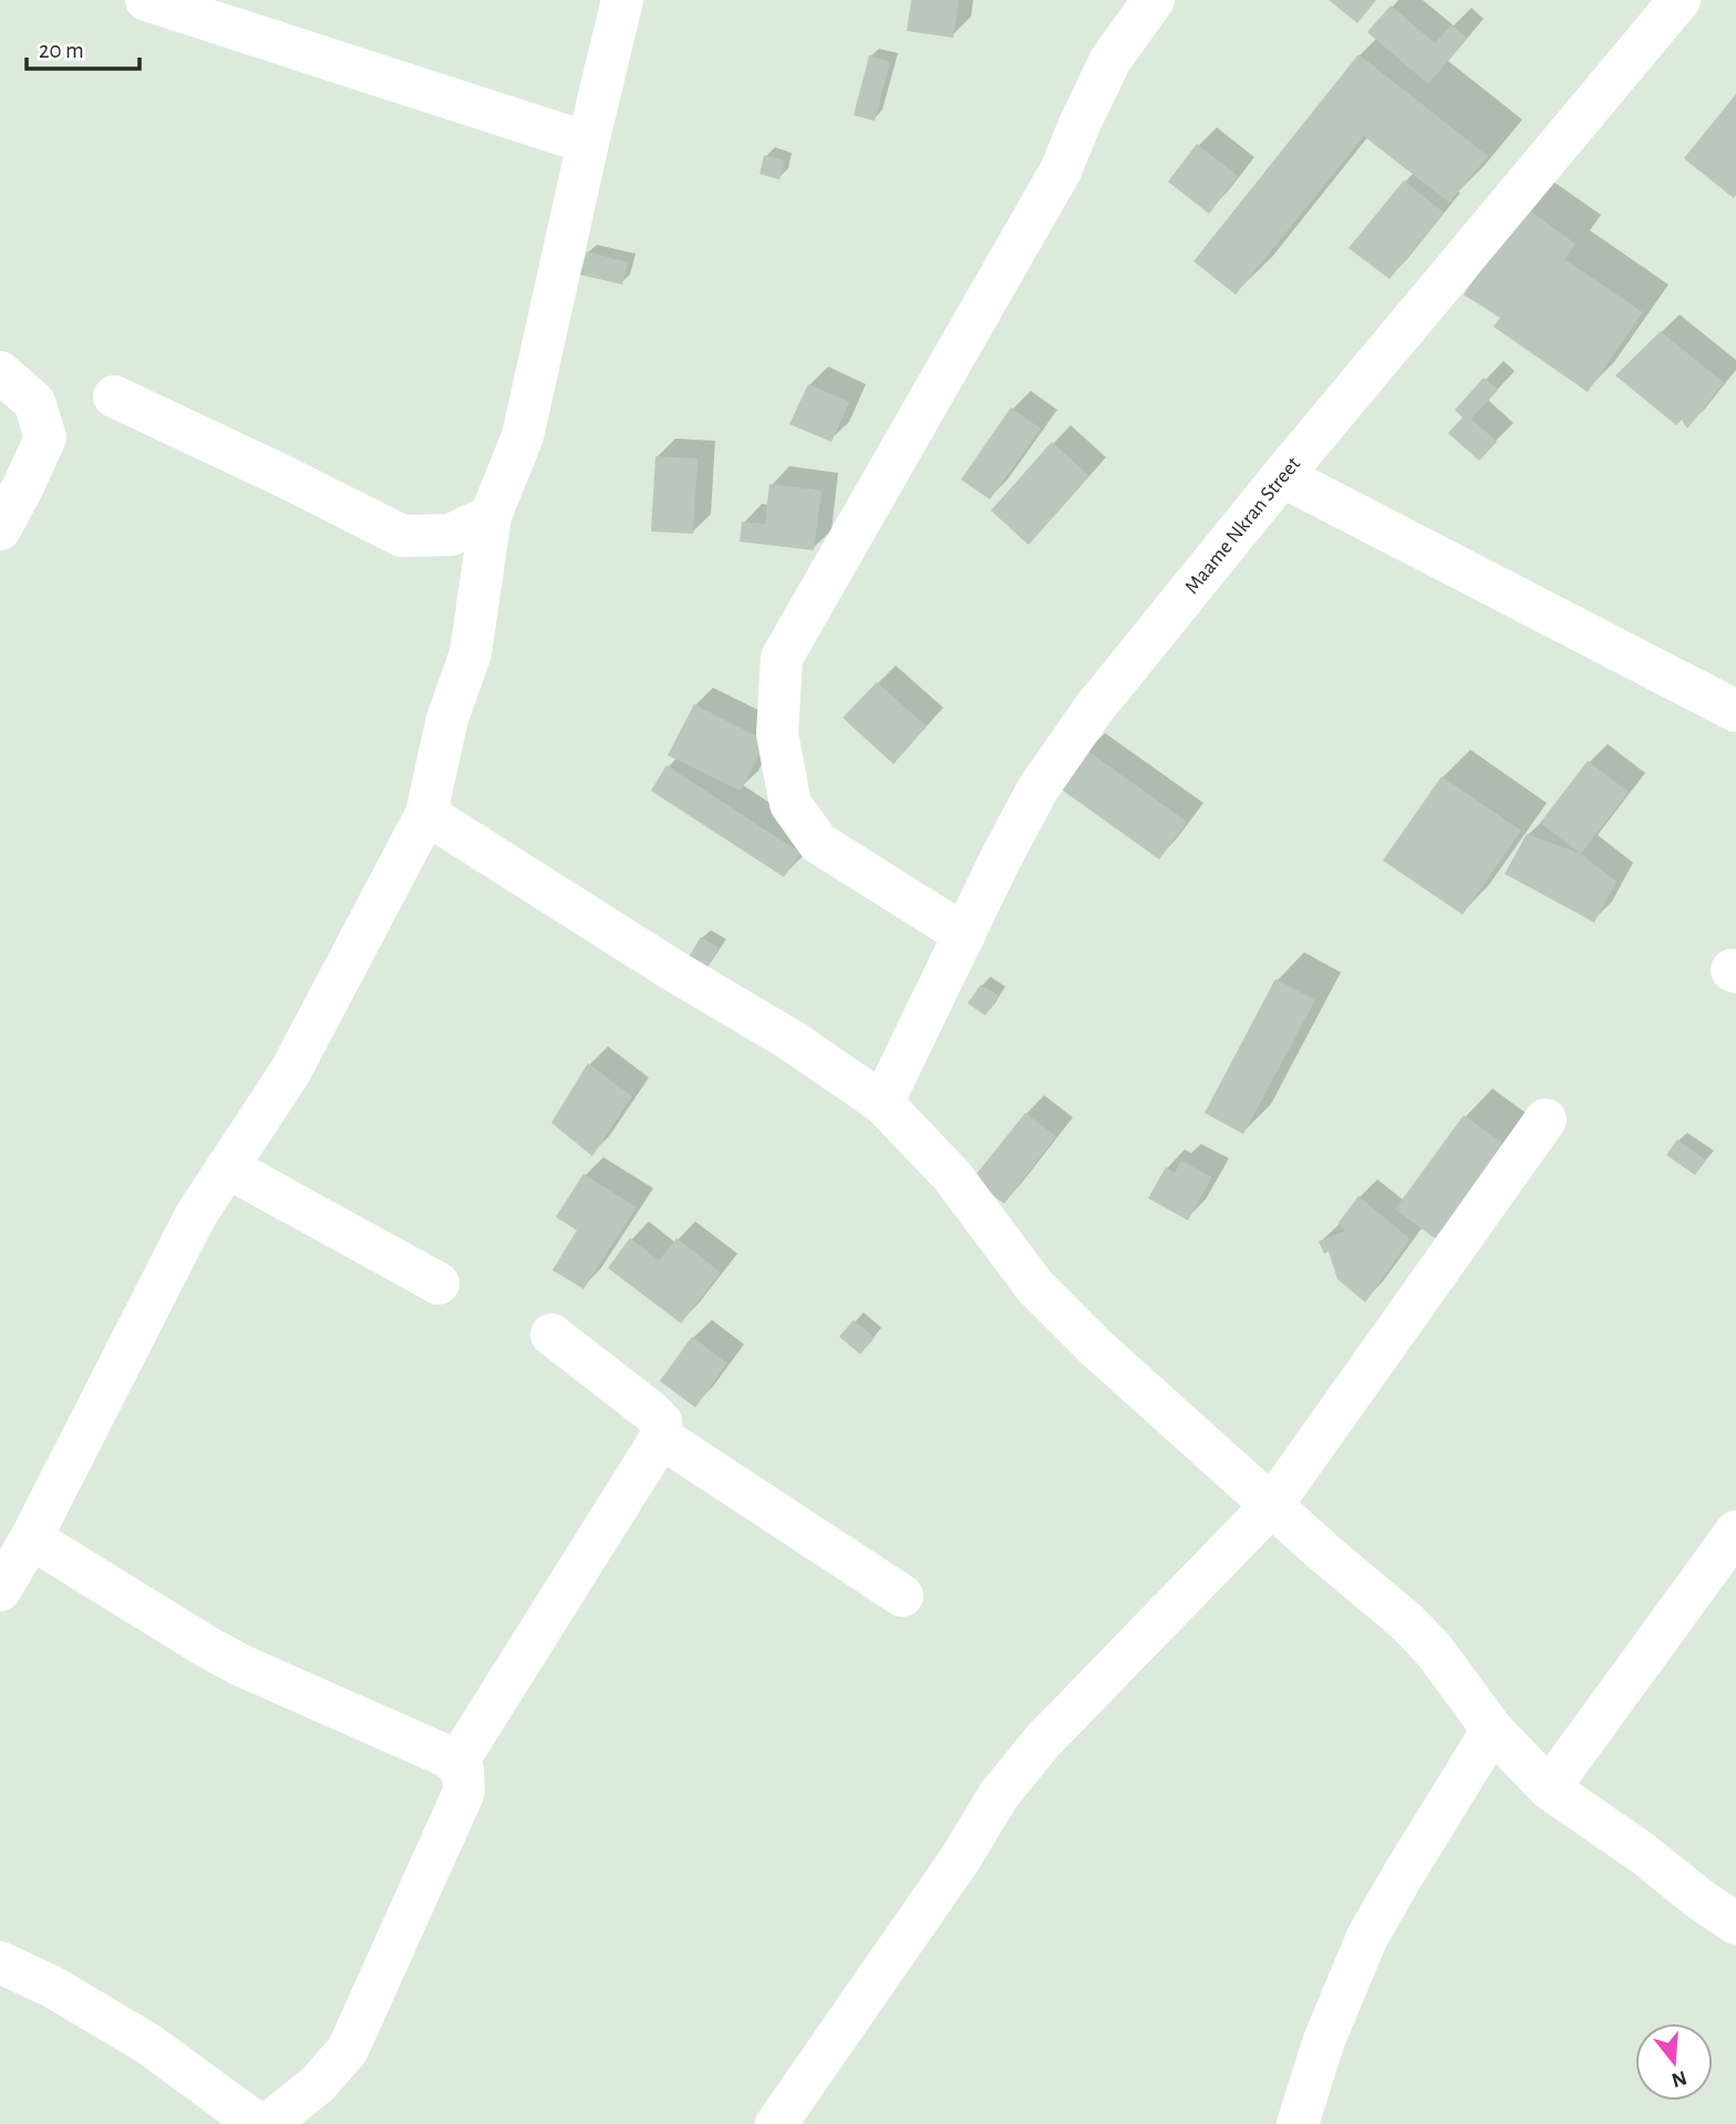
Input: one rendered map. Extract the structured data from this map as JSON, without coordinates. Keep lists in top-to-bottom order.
{
  "streets": {
    "street": ["Maame Nkran Street"]
  },
  "scale_bar": "20 m",
  "north": "bottom"
}
